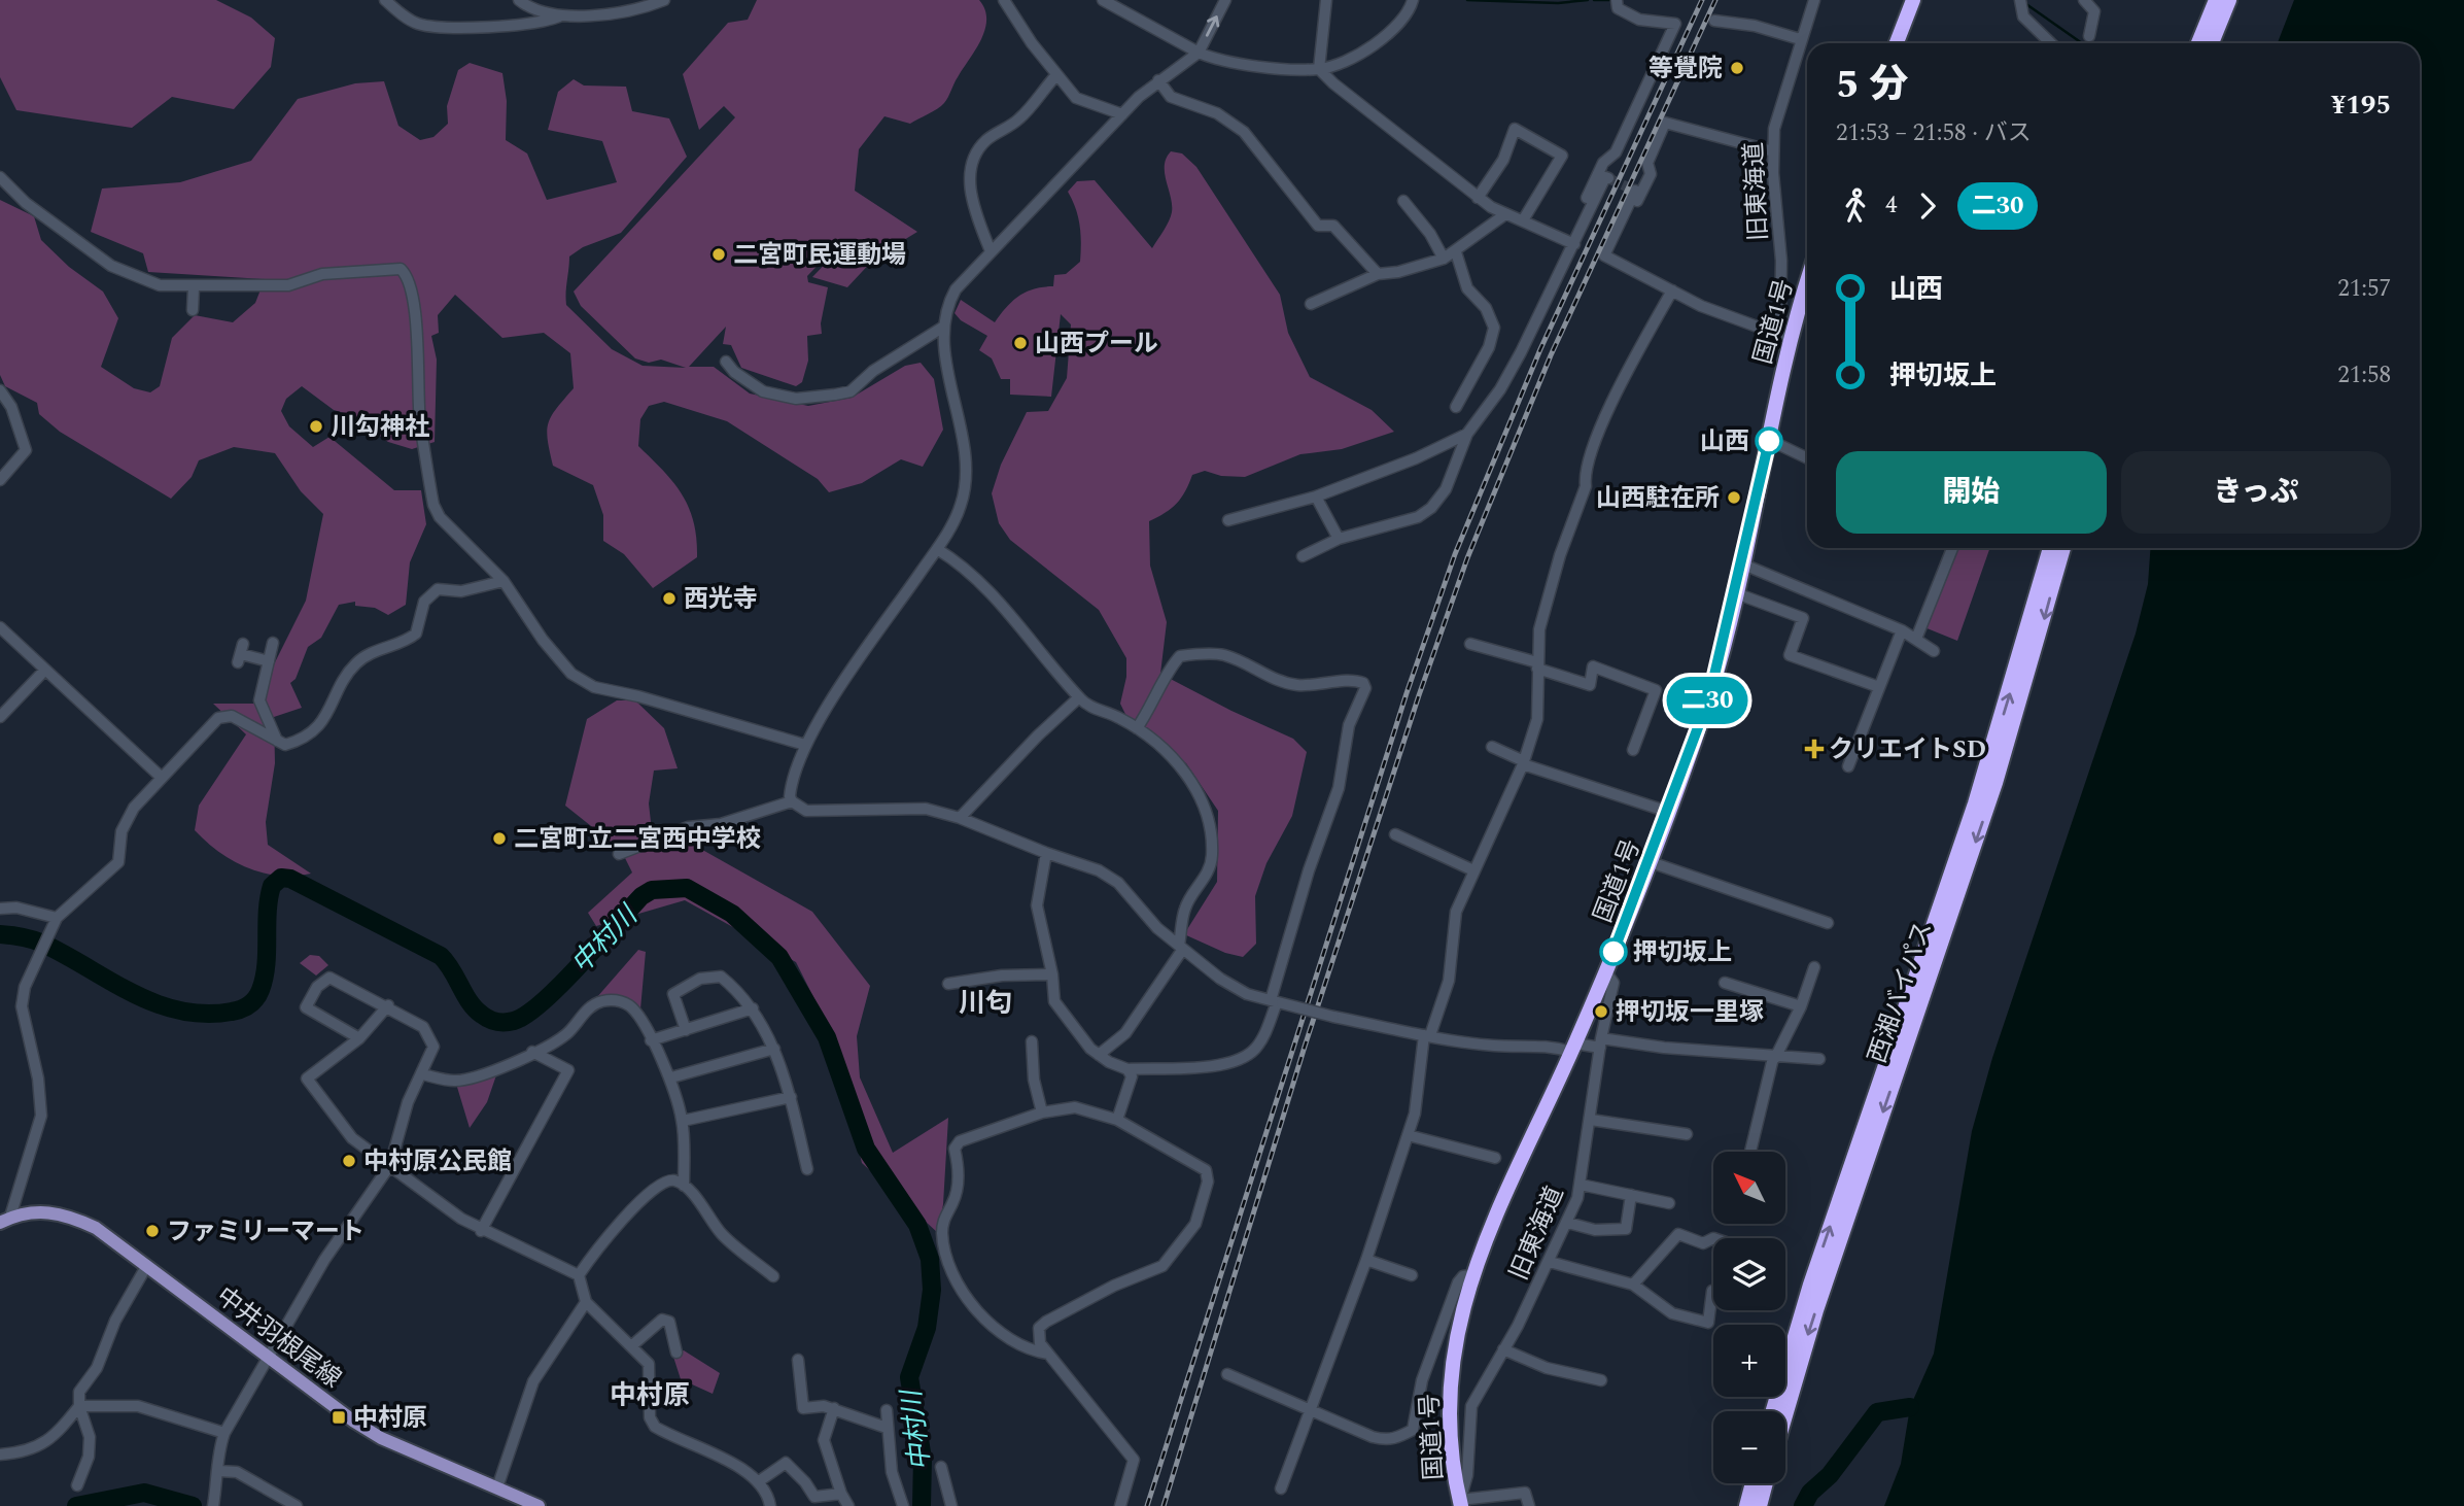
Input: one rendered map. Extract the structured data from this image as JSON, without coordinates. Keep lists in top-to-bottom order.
{
  "streets": {
    "highway": ["国道1号", "西湘バイパス"],
    "main road": ["中井羽根尾線"],
    "street": ["旧東海道"]
  },
  "crossings": [
    ["旧東海道", "国道1号"]
  ],
  "districts": ["川匂", "中村原"],
  "water": ["中村川"],
  "places": {
    "other": [
      "等覺院",
      "二宮町民運動場",
      "山西プール",
      "川勾神社",
      "山西",
      "山西駐在所",
      "西光寺",
      "二宮町立二宮西中学校",
      "押切坂上",
      "押切坂一里塚",
      "中村原公民館",
      "ファミリーマート"
    ],
    "health": ["クリエイトSD"],
    "transit": ["中村原"]
  },
  "lines": ["bus line 二30"],
  "north": "top left",
  "page": {
    "on_map": "二30",
    "heading": ["5 分", "21:53 – 21:58 · バス", "¥195"],
    "legs": ["4", "二30"],
    "list": [
      {
        "name": "山西",
        "value": "21:57"
      },
      {
        "name": "押切坂上",
        "value": "21:58"
      }
    ],
    "buttons": ["開始", "きっぷ"],
    "map_buttons": ["+", "−"]
  }
}
